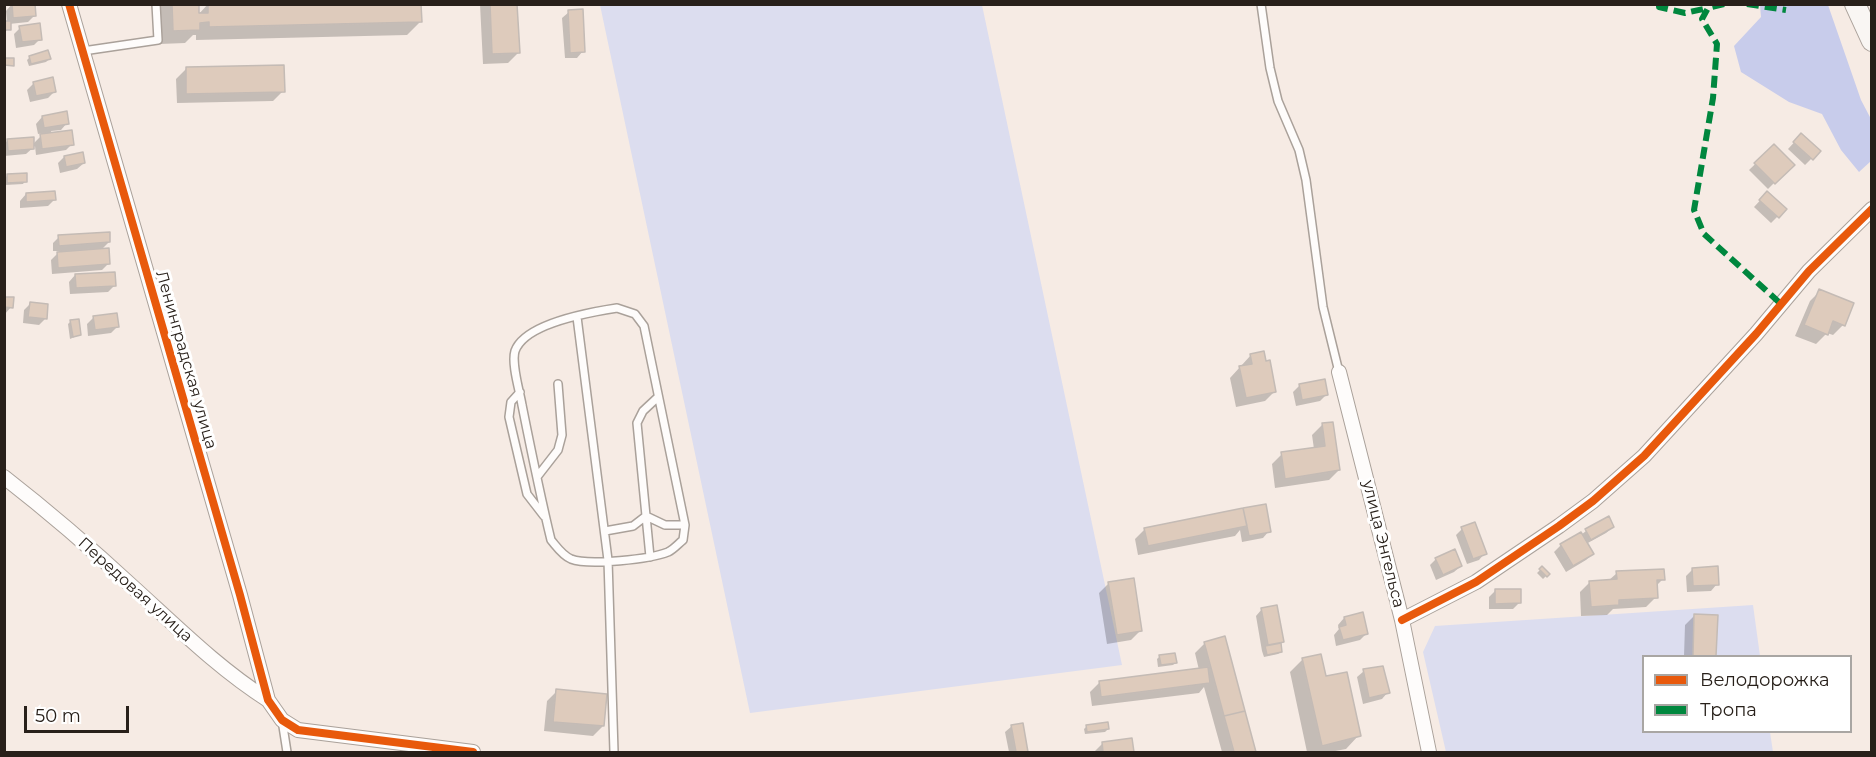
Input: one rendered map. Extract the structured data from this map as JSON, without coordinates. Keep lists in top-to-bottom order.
{
  "streets": {
    "street": ["Ленинградская улица", "улица Энгельса", "Передовая улица"]
  },
  "crossings": [
    ["Ленинградская улица", "Передовая улица"]
  ],
  "legend": ["Велодорожка", "Тропа"],
  "scale_bar": "50 m"
}
